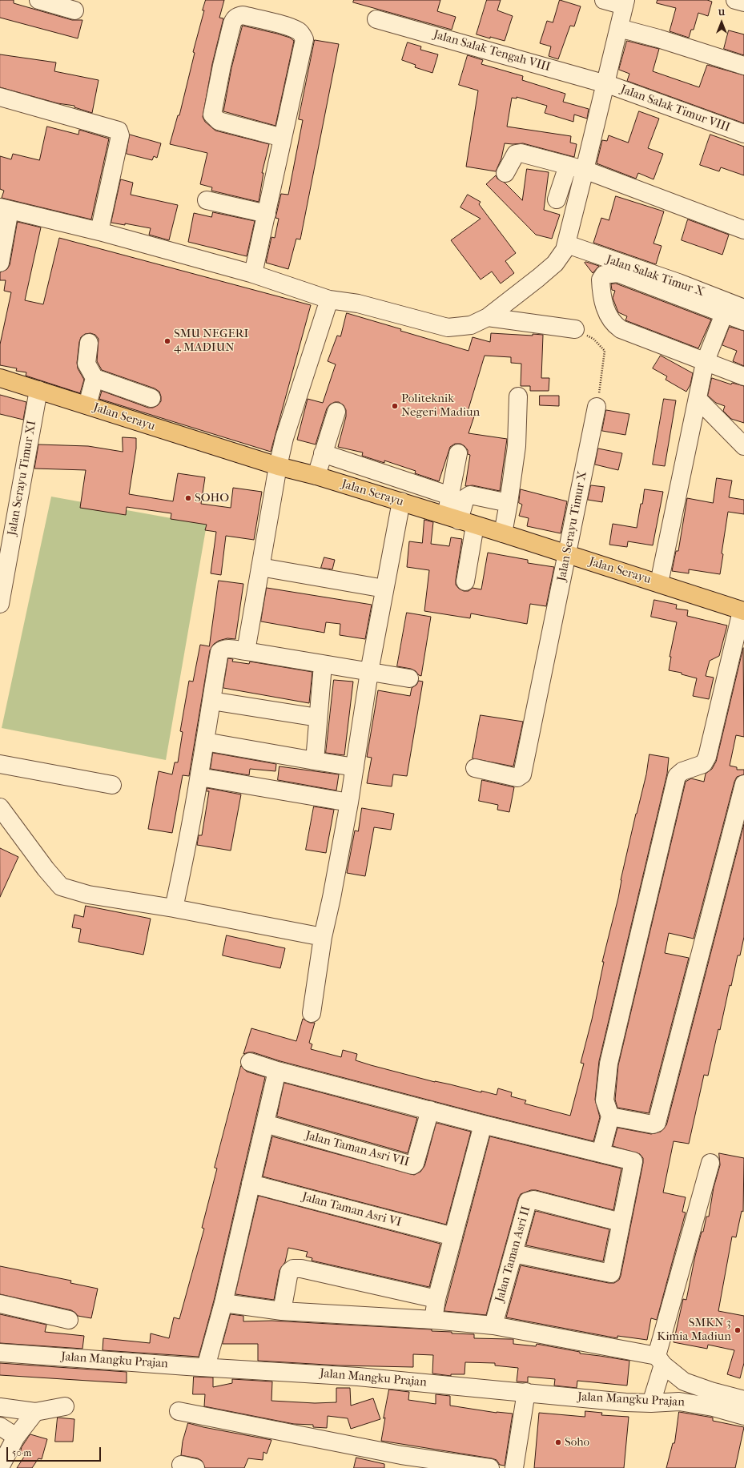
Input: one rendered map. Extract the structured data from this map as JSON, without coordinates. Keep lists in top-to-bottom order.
{
  "streets": {
    "main road": ["Jalan Serayu"],
    "street": [
      "Jalan Salak Tengah VIII",
      "Jalan Salak Timur VIII",
      "Jalan Salak Timur X",
      "Jalan Serayu Timur XI",
      "Jalan Serayu Timur X",
      "Jalan Taman Asri VII",
      "Jalan Taman Asri VI",
      "Jalan Taman Asri II",
      "Jalan Mangku Prajan"
    ]
  },
  "crossings": [
    ["Jalan Salak Tengah VIII", "Jalan Salak Timur VIII"],
    ["Jalan Serayu", "Jalan Serayu Timur XI"],
    ["Jalan Serayu", "Jalan Serayu Timur X"]
  ],
  "places": [
    "SMU NEGERI 4 MADIUN",
    "Politeknik Negeri Madiun",
    "SOHO",
    "SMKN 3 Kimia Madiun",
    "Soho"
  ],
  "scale_bar": "50 m",
  "north": "top"
}
